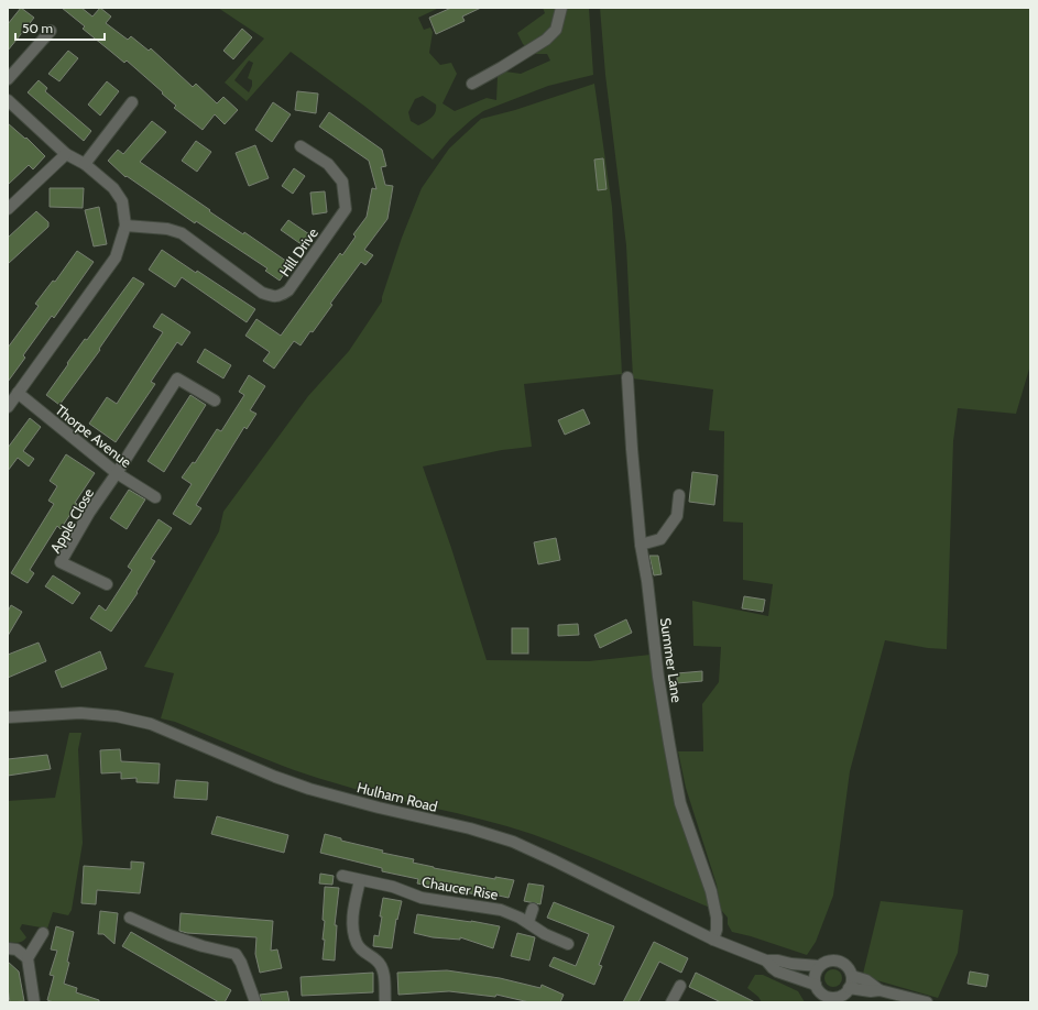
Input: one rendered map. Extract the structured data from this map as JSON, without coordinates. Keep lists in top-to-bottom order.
{
  "streets": {
    "street": [
      "Hill Drive",
      "Thorpe Avenue",
      "Apple Close",
      "Summer Lane",
      "Hulham Road",
      "Chaucer Rise"
    ]
  },
  "crossings": [
    ["Thorpe Avenue", "Apple Close"],
    ["Summer Lane", "Hulham Road"]
  ],
  "scale_bar": "50 m"
}
